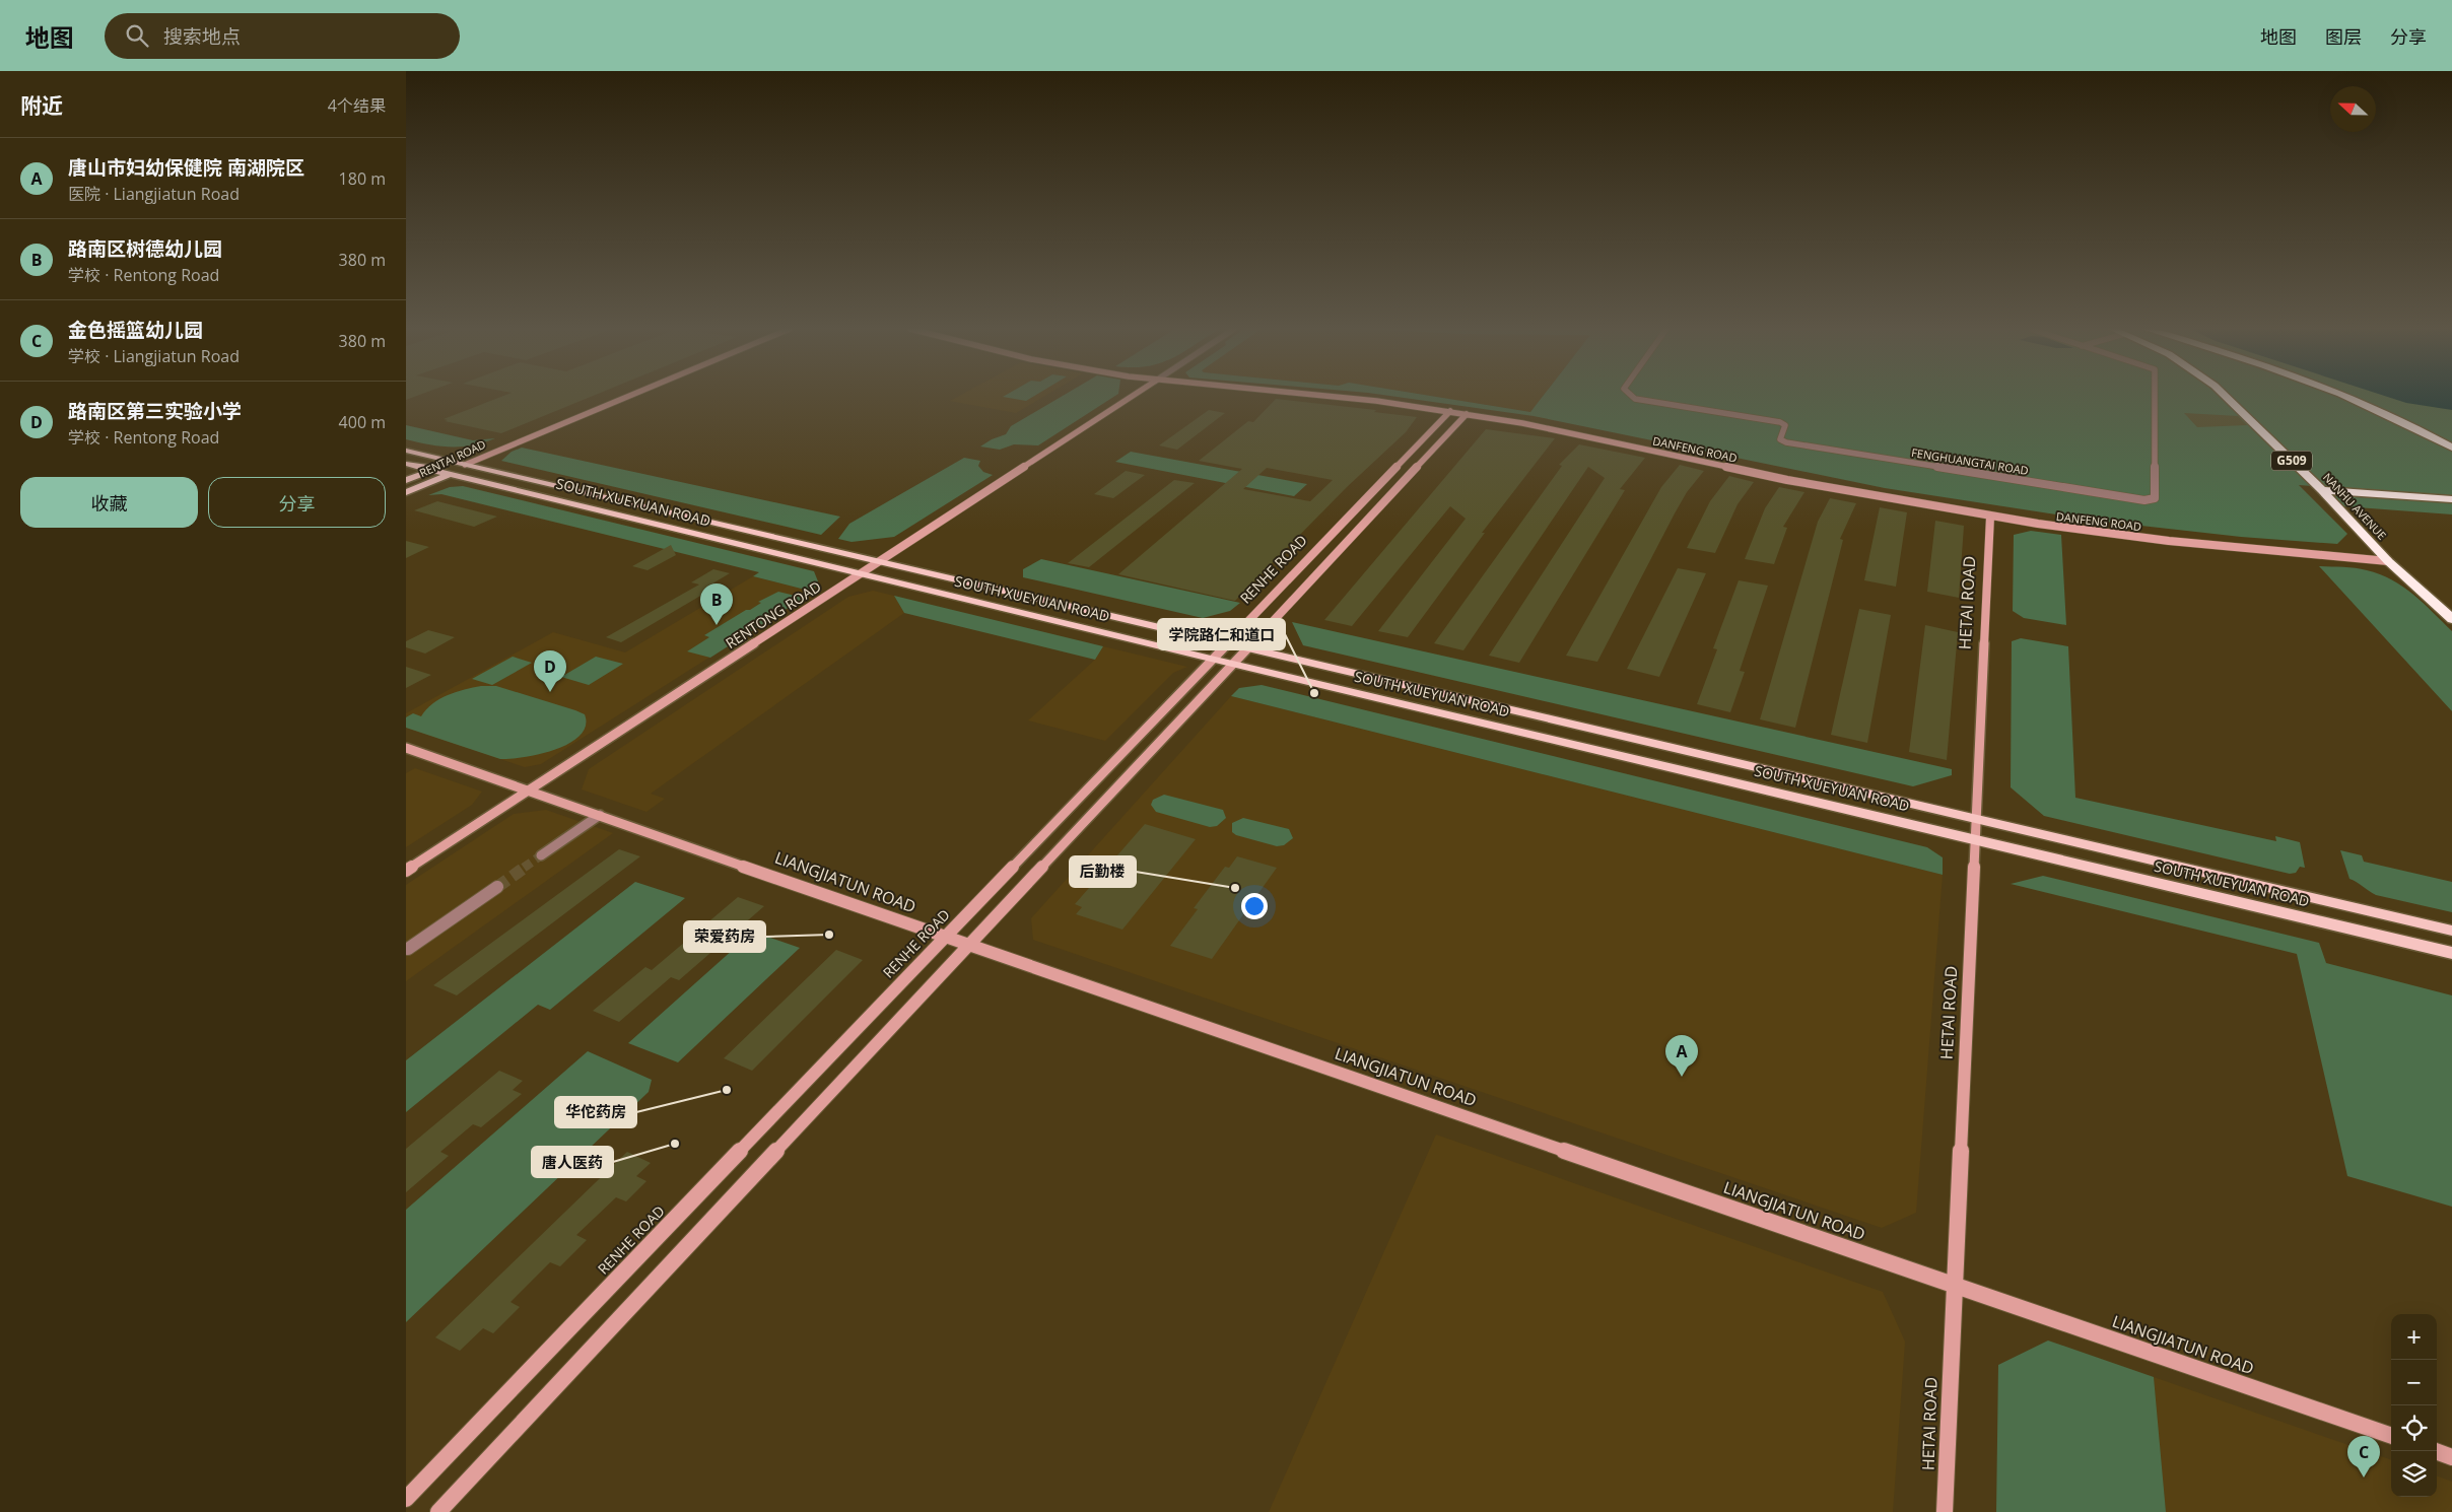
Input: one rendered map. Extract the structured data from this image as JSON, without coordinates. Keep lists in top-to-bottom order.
{
  "streets": {
    "highway": ["G509", "NANHU AVENUE"],
    "main road": [
      "DANFENG ROAD",
      "RENTAI ROAD",
      "SOUTH XUEYUAN ROAD",
      "RENHE ROAD",
      "HETAI ROAD",
      "RENTONG ROAD",
      "LIANGJIATUN ROAD"
    ],
    "street": ["FENGHUANGTAI ROAD"]
  },
  "crossings": [
    ["DANFENG ROAD", "NANHU AVENUE"],
    ["DANFENG ROAD", "RENHE ROAD"],
    ["DANFENG ROAD", "HETAI ROAD"],
    ["RENTAI ROAD", "SOUTH XUEYUAN ROAD"],
    ["SOUTH XUEYUAN ROAD", "RENHE ROAD"],
    ["SOUTH XUEYUAN ROAD", "HETAI ROAD"],
    ["SOUTH XUEYUAN ROAD", "RENTONG ROAD"],
    ["RENHE ROAD", "LIANGJIATUN ROAD"],
    ["HETAI ROAD", "LIANGJIATUN ROAD"],
    ["RENTONG ROAD", "LIANGJIATUN ROAD"]
  ],
  "places": [
    "学院路仁和道口",
    "后勤楼",
    "荣爱药房",
    "华佗药房",
    "唐人医药"
  ],
  "north": "left",
  "page": {
    "header": "地图",
    "search": "搜索地点",
    "nav": ["地图", "图层", "分享"],
    "heading": ["附近", "4个结果"],
    "list": [
      {
        "mark": "A",
        "name": "唐山市妇幼保健院 南湖院区",
        "note": "医院 · Liangjiatun Road",
        "value": "180 m"
      },
      {
        "mark": "B",
        "name": "路南区树德幼儿园",
        "note": "学校 · Rentong Road",
        "value": "380 m"
      },
      {
        "mark": "C",
        "name": "金色摇篮幼儿园",
        "note": "学校 · Liangjiatun Road",
        "value": "380 m"
      },
      {
        "mark": "D",
        "name": "路南区第三实验小学",
        "note": "学校 · Rentong Road",
        "value": "400 m"
      }
    ],
    "buttons": ["收藏", "分享"],
    "pins": [
      "B",
      "D",
      "A",
      "C"
    ],
    "map_buttons": ["+", "−"]
  }
}
